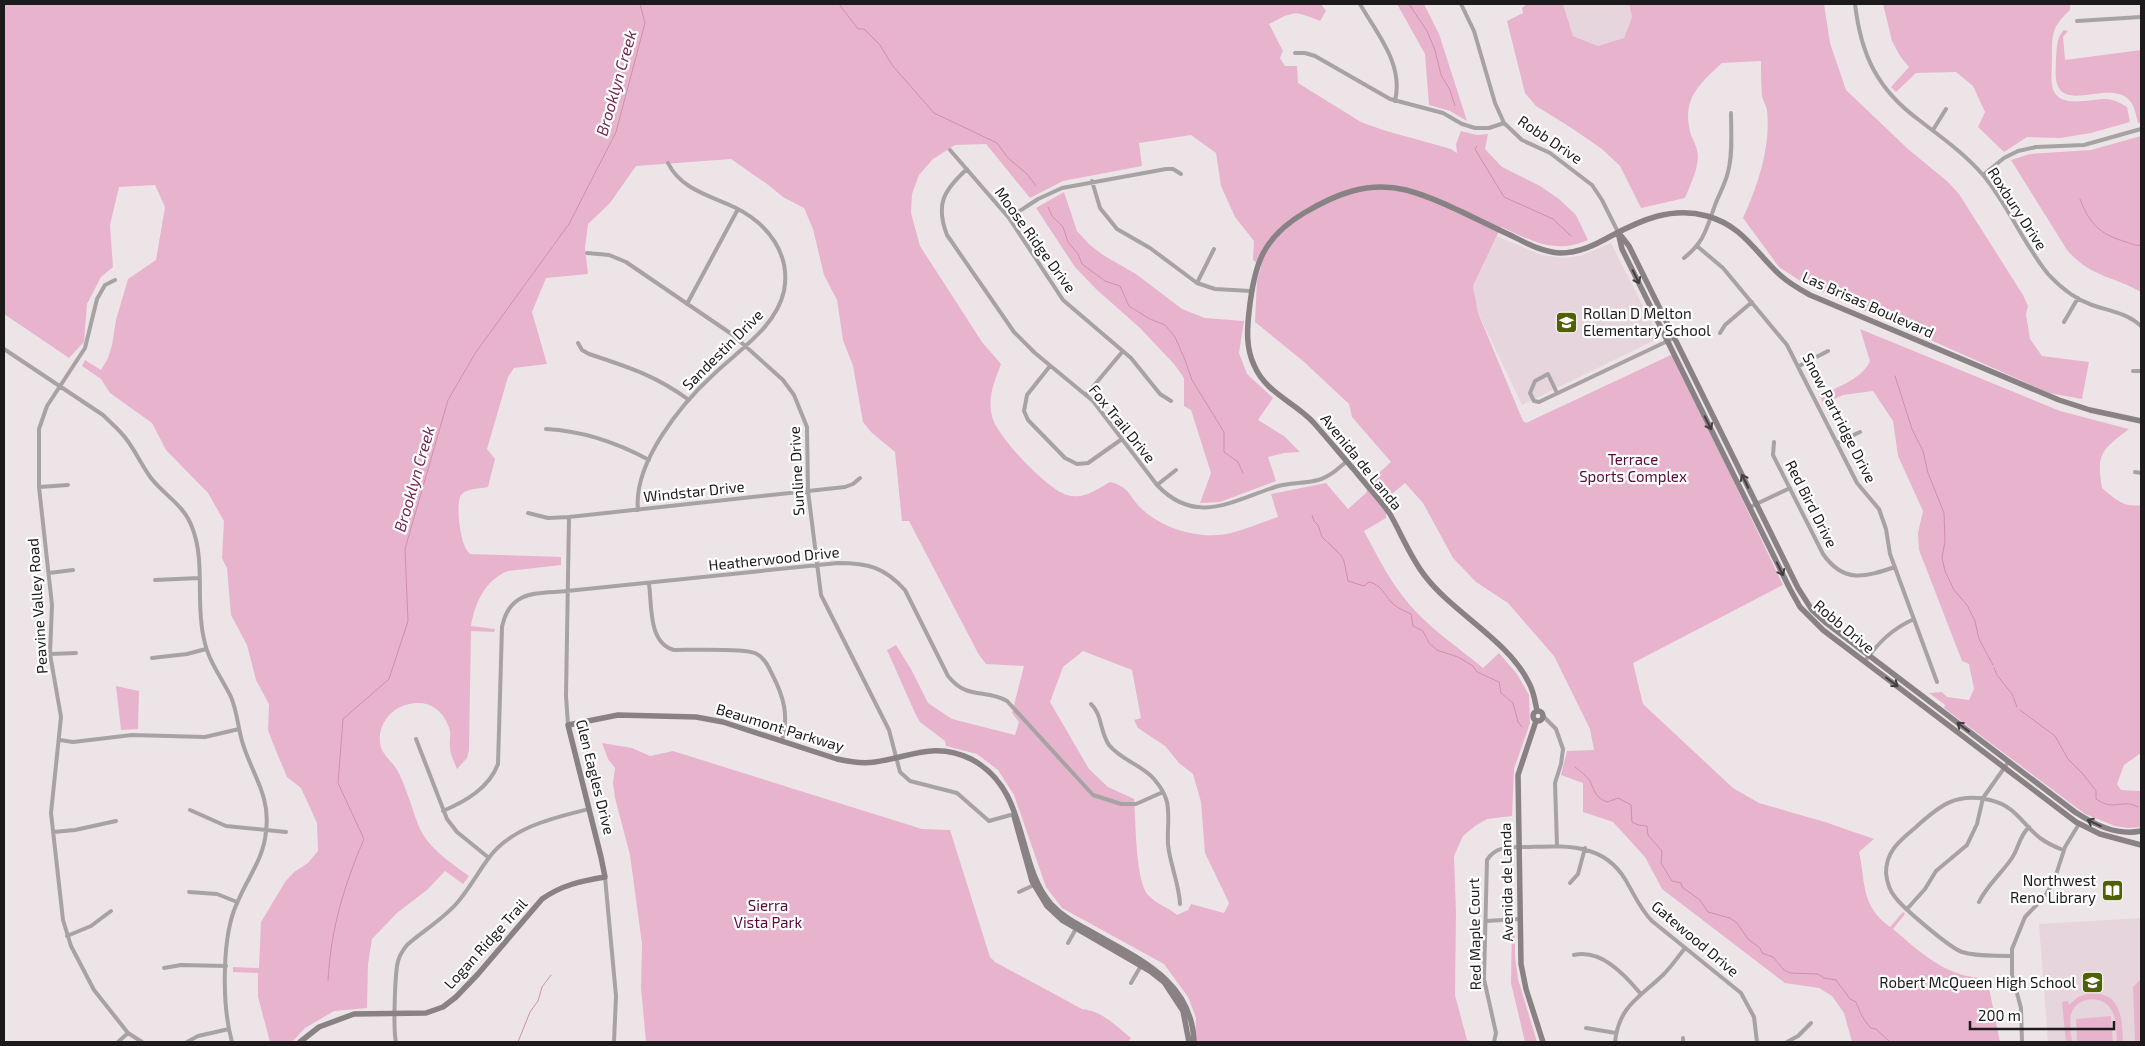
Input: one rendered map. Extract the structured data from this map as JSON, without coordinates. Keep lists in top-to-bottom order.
{
  "streets": {
    "street": [
      "Robb Drive",
      "Roxbury Drive",
      "Moose Ridge Drive",
      "Las Brisas Boulevard",
      "Sandestin Drive",
      "Snow Partridge Drive",
      "Fox Trail Drive",
      "Avenida de Landa",
      "Sunline Drive",
      "Windstar Drive",
      "Red Bird Drive",
      "Heatherwood Drive",
      "Peavine Valley Road",
      "Beaumont Parkway",
      "Glen Eagles Drive",
      "Red Maple Court",
      "Gatewood Drive",
      "Logan Ridge Trail"
    ]
  },
  "crossings": [
    ["Robb Drive", "Las Brisas Boulevard"],
    ["Moose Ridge Drive", "Fox Trail Drive"],
    ["Las Brisas Boulevard", "Avenida de Landa"],
    ["Sandestin Drive", "Sunline Drive"],
    ["Sandestin Drive", "Windstar Drive"],
    ["Snow Partridge Drive", "Red Bird Drive"],
    ["Fox Trail Drive", "Avenida de Landa"],
    ["Avenida de Landa", "Red Maple Court"],
    ["Avenida de Landa", "Gatewood Drive"],
    ["Sunline Drive", "Windstar Drive"],
    ["Sunline Drive", "Heatherwood Drive"],
    ["Sunline Drive", "Beaumont Parkway"],
    ["Windstar Drive", "Glen Eagles Drive"],
    ["Heatherwood Drive", "Glen Eagles Drive"],
    ["Beaumont Parkway", "Glen Eagles Drive"],
    ["Glen Eagles Drive", "Logan Ridge Trail"],
    ["Red Maple Court", "Gatewood Drive"]
  ],
  "water": ["Brooklyn Creek"],
  "parks": ["Terrace Sports Complex", "Sierra Vista Park"],
  "places": {
    "school or university": ["Rollan D Melton Elementary School", "Robert McQueen High School"],
    "library": ["Northwest Reno Library"]
  },
  "scale_bar": "200 m"
}
